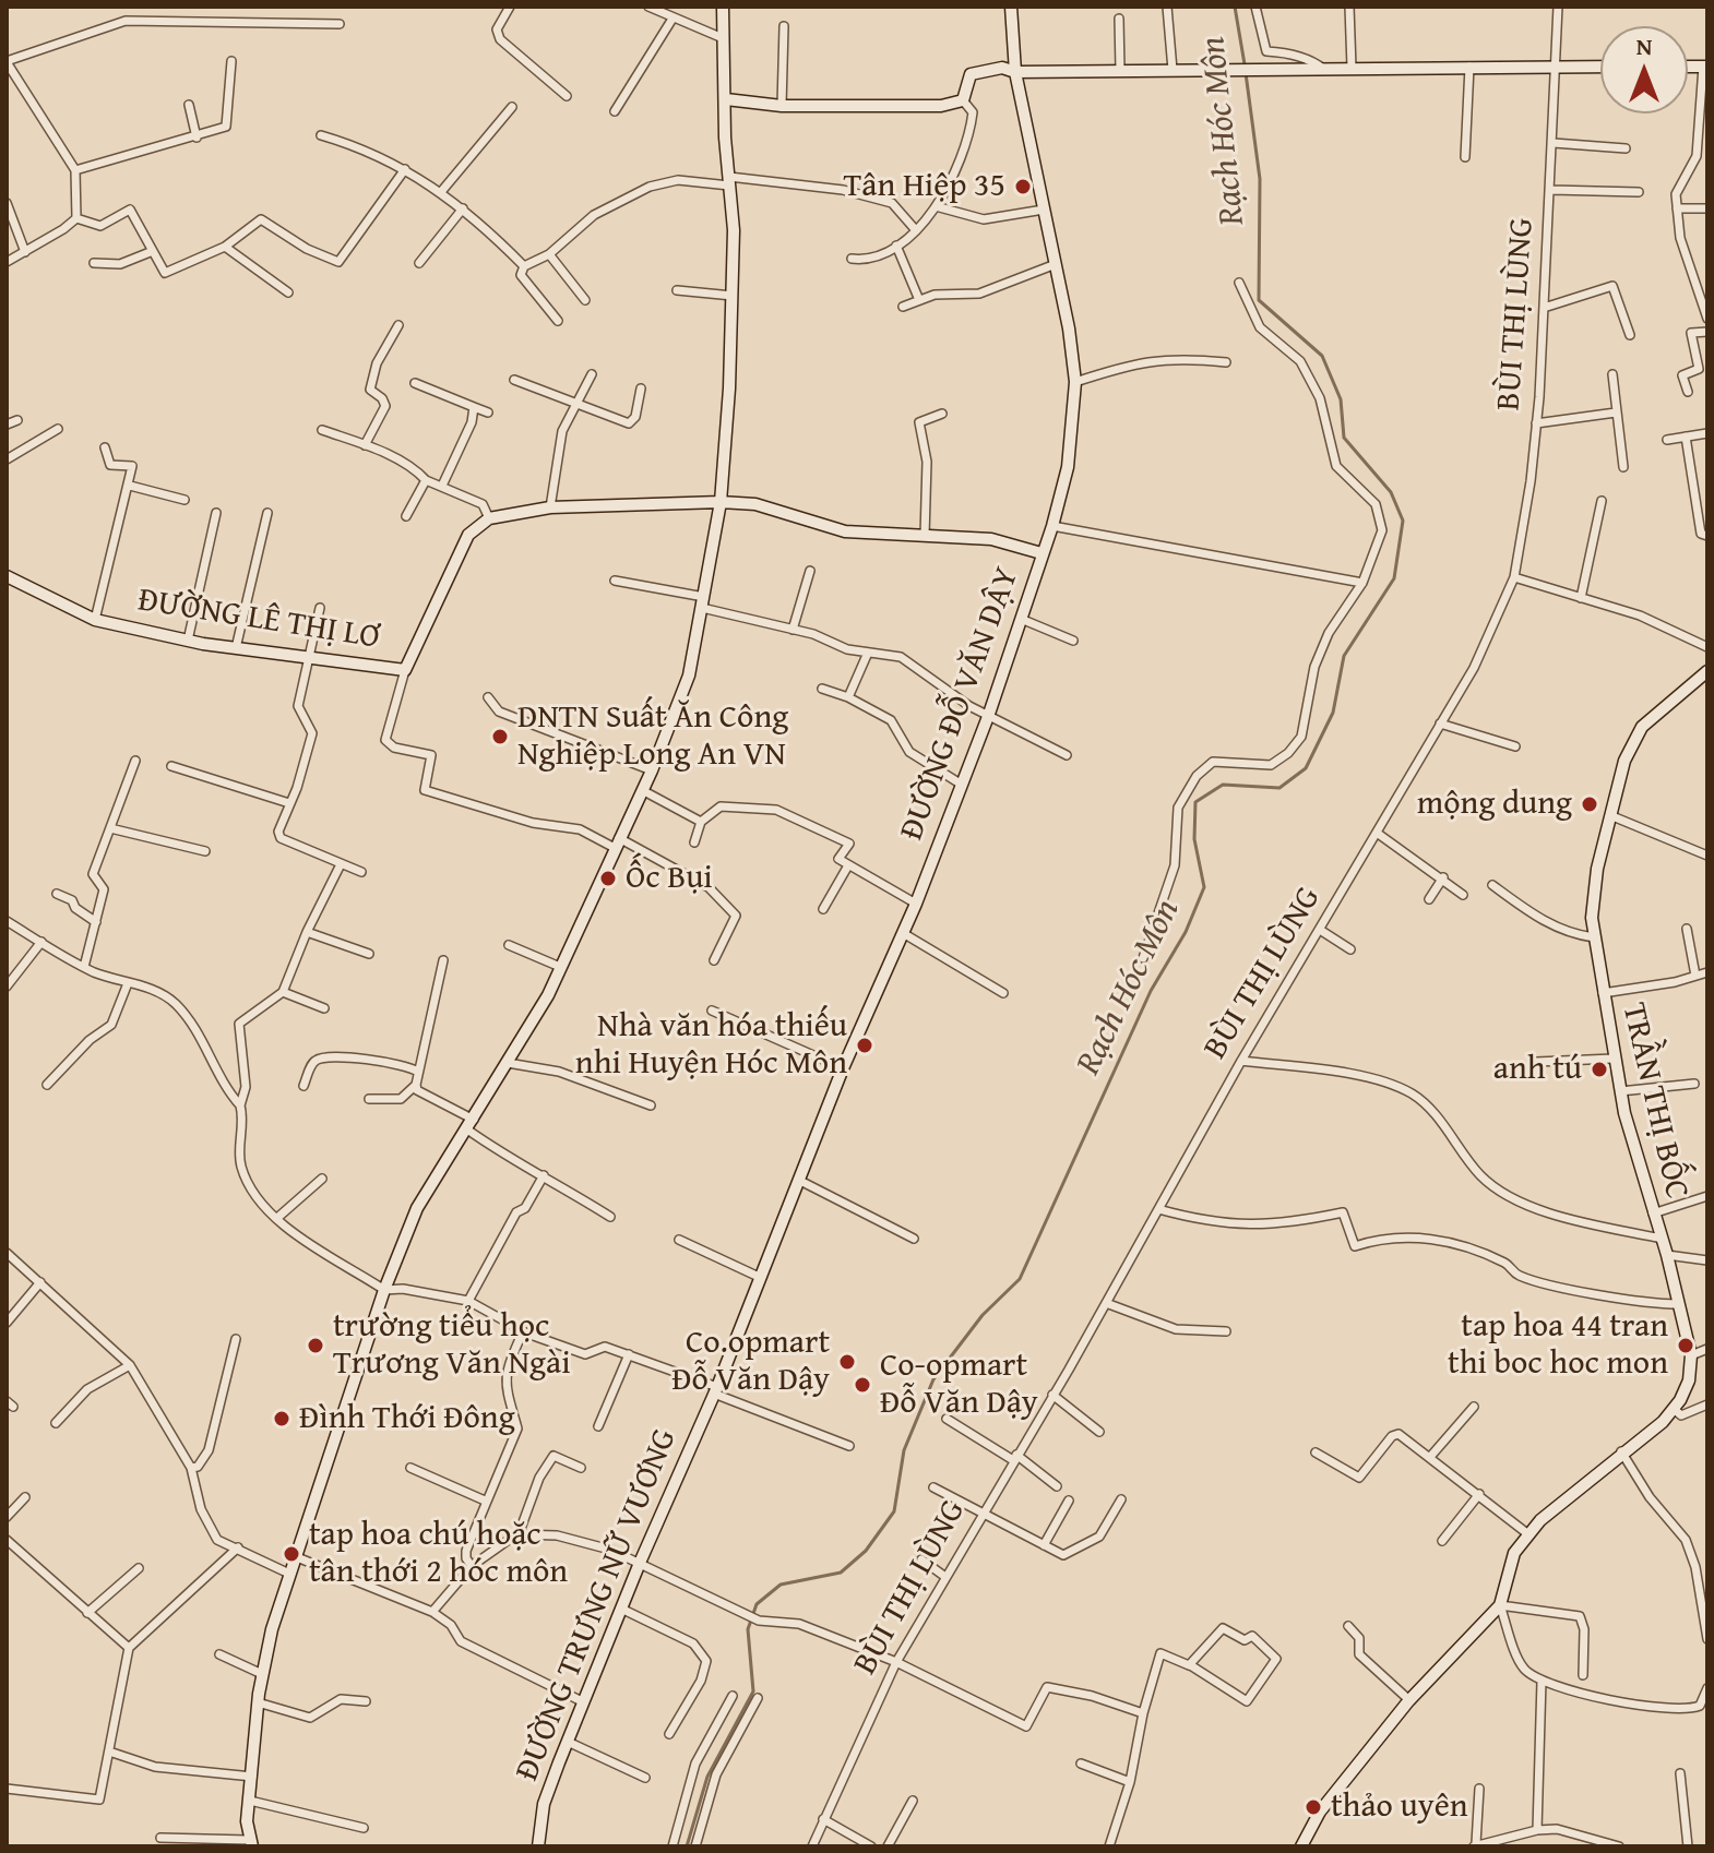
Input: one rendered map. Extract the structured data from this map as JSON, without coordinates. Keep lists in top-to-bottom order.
{
  "streets": {
    "street": [
      "BÙI THỊ LÙNG",
      "ĐƯỜNG LÊ THỊ LƠ",
      "ĐƯỜNG ĐỖ VĂN DẬY",
      "TRẦN THỊ BỐC",
      "ĐƯỜNG TRƯNG NỮ VƯƠNG"
    ]
  },
  "crossings": [
    ["ĐƯỜNG ĐỖ VĂN DẬY", "ĐƯỜNG TRƯNG NỮ VƯƠNG"]
  ],
  "water": ["Rạch Hóc Môn"],
  "places": [
    "Tân Hiệp 35",
    "DNTN Suất Ăn Công Nghiệp Long An VN",
    "mộng dung",
    "Ốc Bụi",
    "Nhà văn hóa thiếu nhi Huyện Hóc Môn",
    "anh tú",
    "trường tiểu học Trương Văn Ngài",
    "tap hoa 44 tran thi boc hoc mon",
    "Co.opmart Đỗ Văn Dậy",
    "Co-opmart Đỗ Văn Dậy",
    "Đình Thới Đông",
    "tap hoa chú hoặc tân thới 2 hóc môn",
    "thảo uyên"
  ],
  "north": "top"
}
